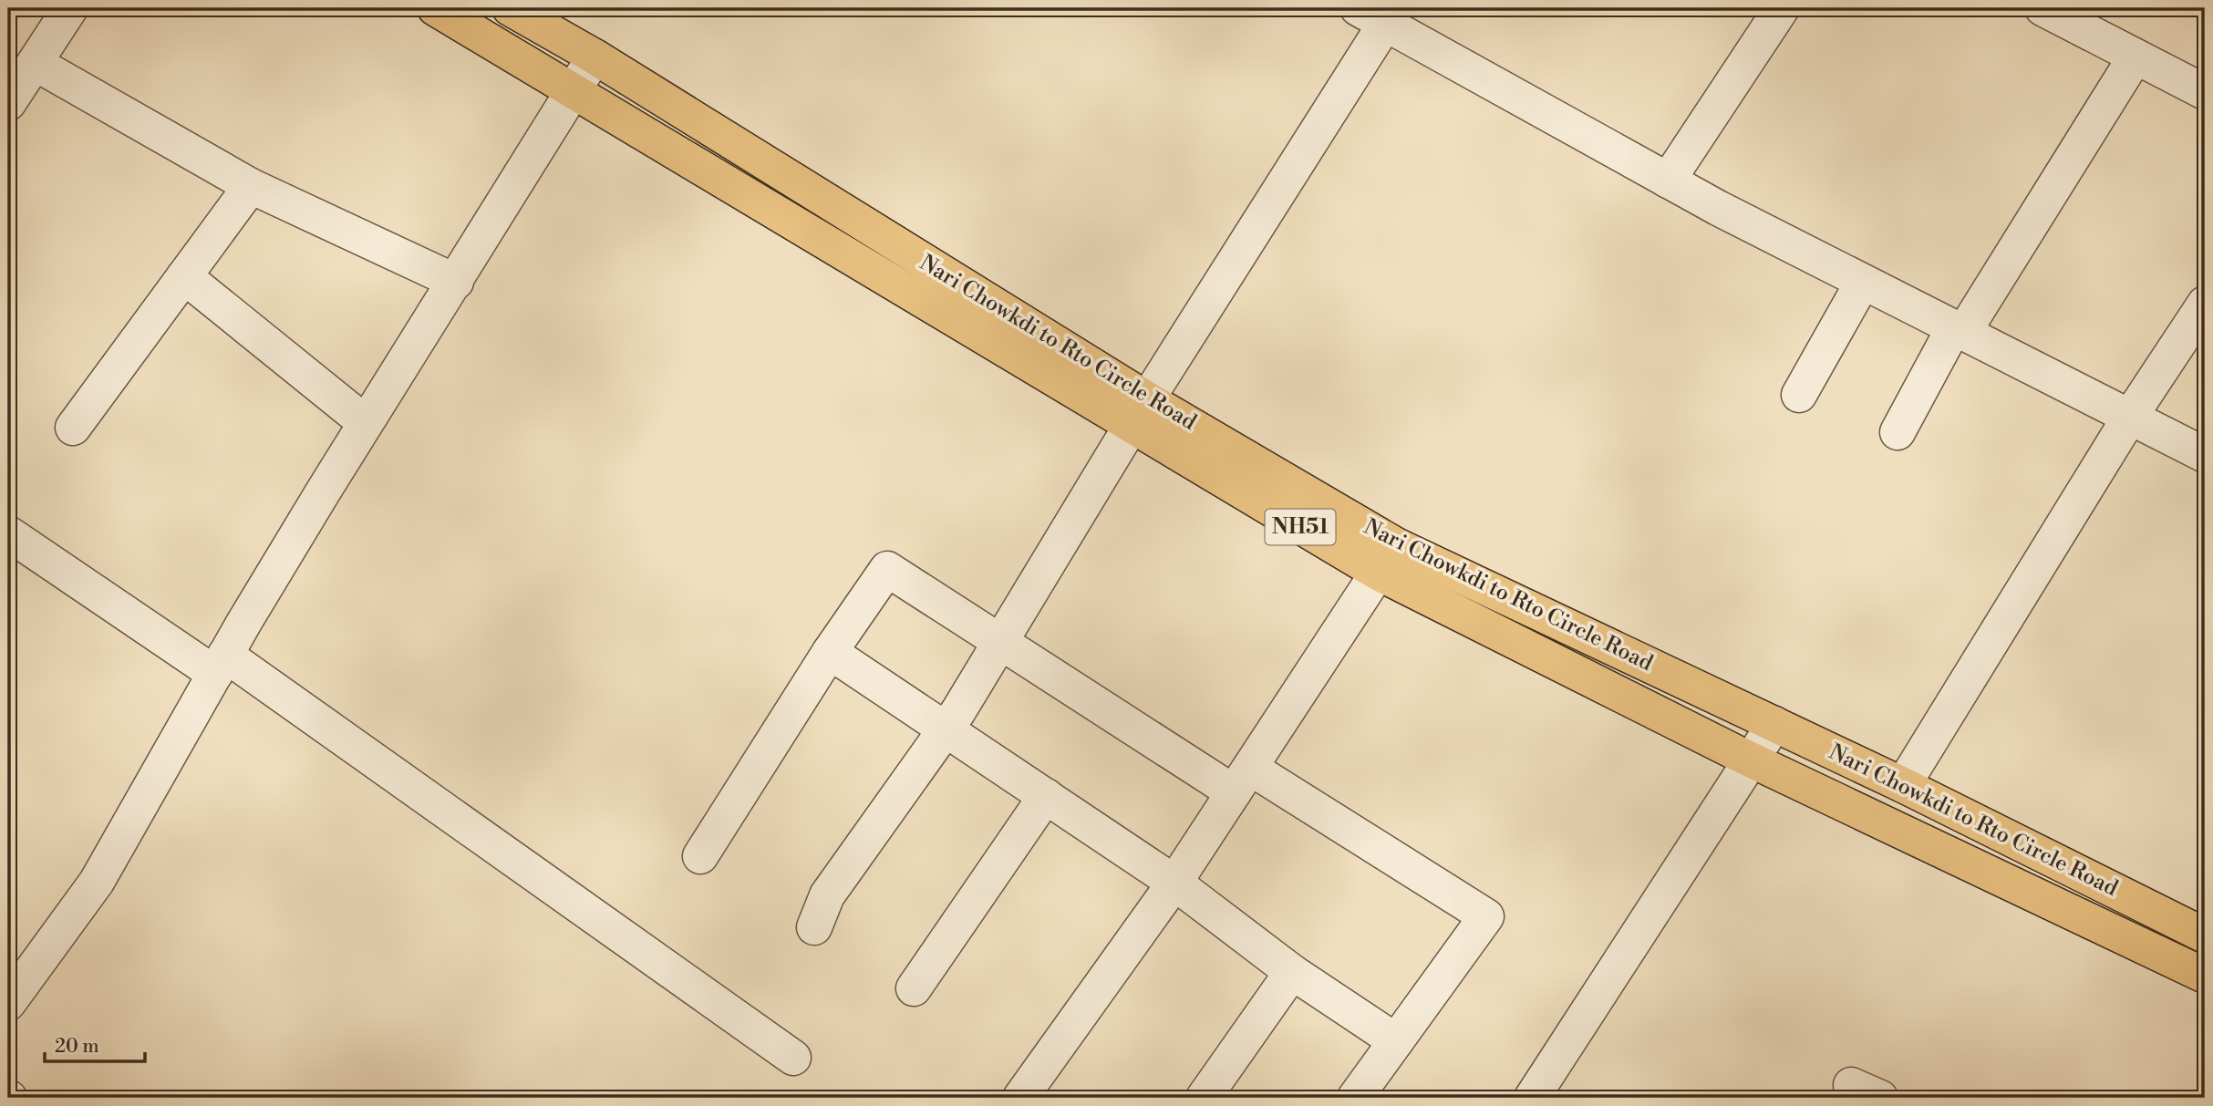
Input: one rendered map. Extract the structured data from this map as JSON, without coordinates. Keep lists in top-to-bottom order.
{
  "streets": {
    "highway": ["Nari Chowkdi to Rto Circle Road", "NH51"]
  },
  "crossings": [
    ["Nari Chowkdi to Rto Circle Road", "NH51"]
  ],
  "scale_bar": "20 m"
}
